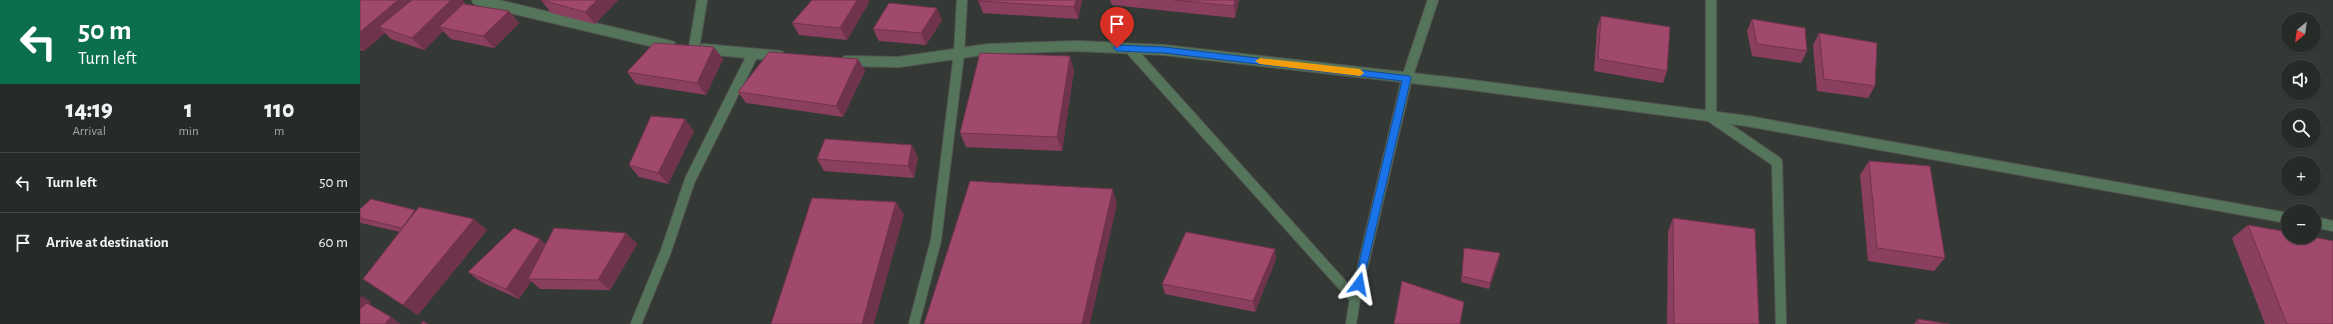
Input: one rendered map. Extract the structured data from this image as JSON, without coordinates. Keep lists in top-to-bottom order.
{
  "north": "bottom left",
  "page": {
    "turn": ["50 m", "Turn left"],
    "map_buttons": ["+", "−"],
    "eta": [
      "14:19",
      "Arrival",
      "1",
      "min",
      "110",
      "m"
    ],
    "list": [
      {
        "name": "Turn left",
        "value": "50 m"
      },
      {
        "name": "Arrive at destination",
        "value": "60 m"
      }
    ]
  }
}
